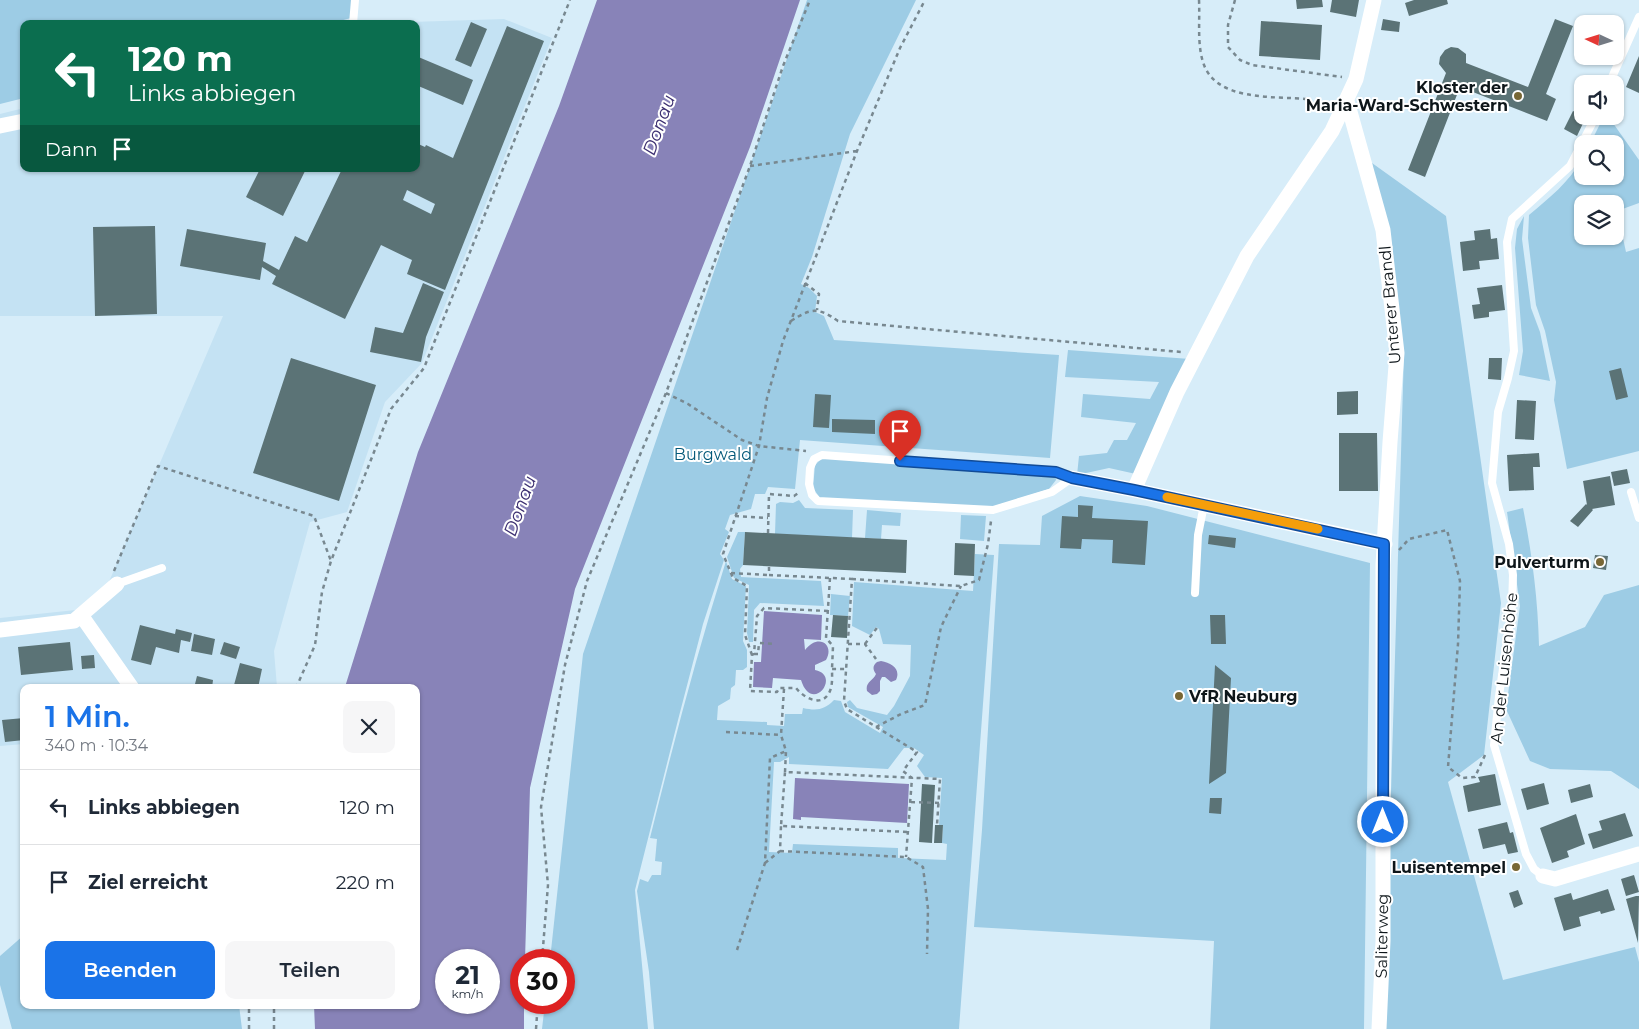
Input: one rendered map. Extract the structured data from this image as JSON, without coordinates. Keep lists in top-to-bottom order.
{
  "streets": {
    "street": ["Unterer Brandl", "An der Luisenhöhe", "Saliterweg"]
  },
  "crossings": [
    ["Unterer Brandl", "Saliterweg"]
  ],
  "water": ["Donau"],
  "parks": ["Burgwald"],
  "places": [
    "Kloster der Maria-Ward-Schwestern",
    "Pulverturm",
    "VfR Neuburg",
    "Luisentempel"
  ],
  "north": "left",
  "page": {
    "turn": ["120 m", "Links abbiegen"],
    "then": "Dann",
    "heading": ["1 Min.", "340 m · 10:34"],
    "list": [
      {
        "name": "Links abbiegen",
        "value": "120 m"
      },
      {
        "name": "Ziel erreicht",
        "value": "220 m"
      }
    ],
    "buttons": ["Beenden", "Teilen"],
    "speed": "21 km/h",
    "limit": "30"
  }
}
